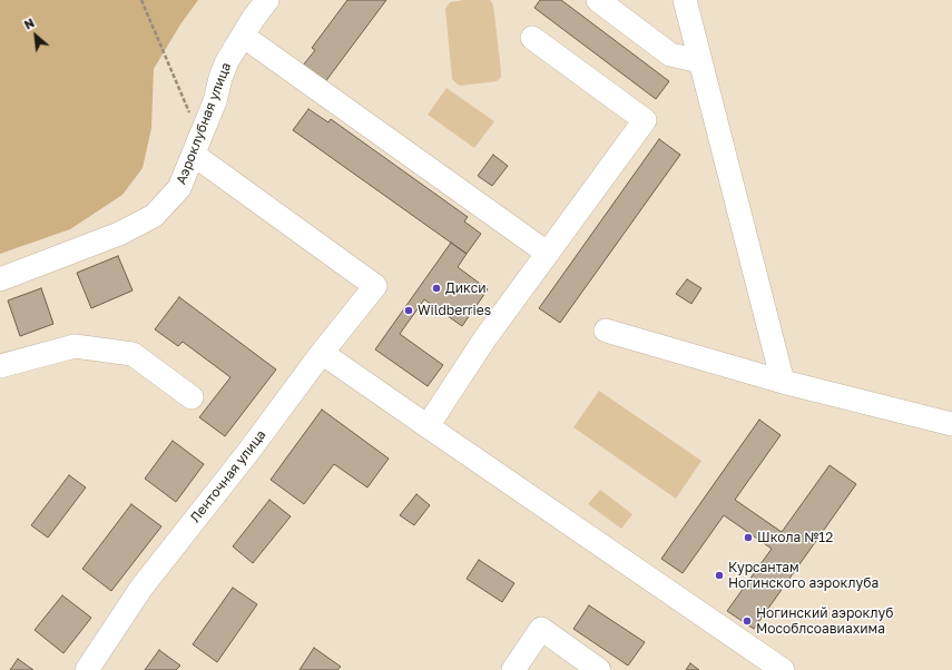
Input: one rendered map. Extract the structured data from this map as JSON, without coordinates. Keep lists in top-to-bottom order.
{
  "streets": {
    "street": ["Аэроклубная улица", "Ленточная улица"]
  },
  "crossings": [
    ["Аэроклубная улица", "Ленточная улица"]
  ],
  "places": [
    "Дикси",
    "Wildberries",
    "Школа №12",
    "Курсантам Ногинского аэроклуба",
    "Ногинский аэроклуб Мособлсоавиахима"
  ],
  "north": "top left"
}
